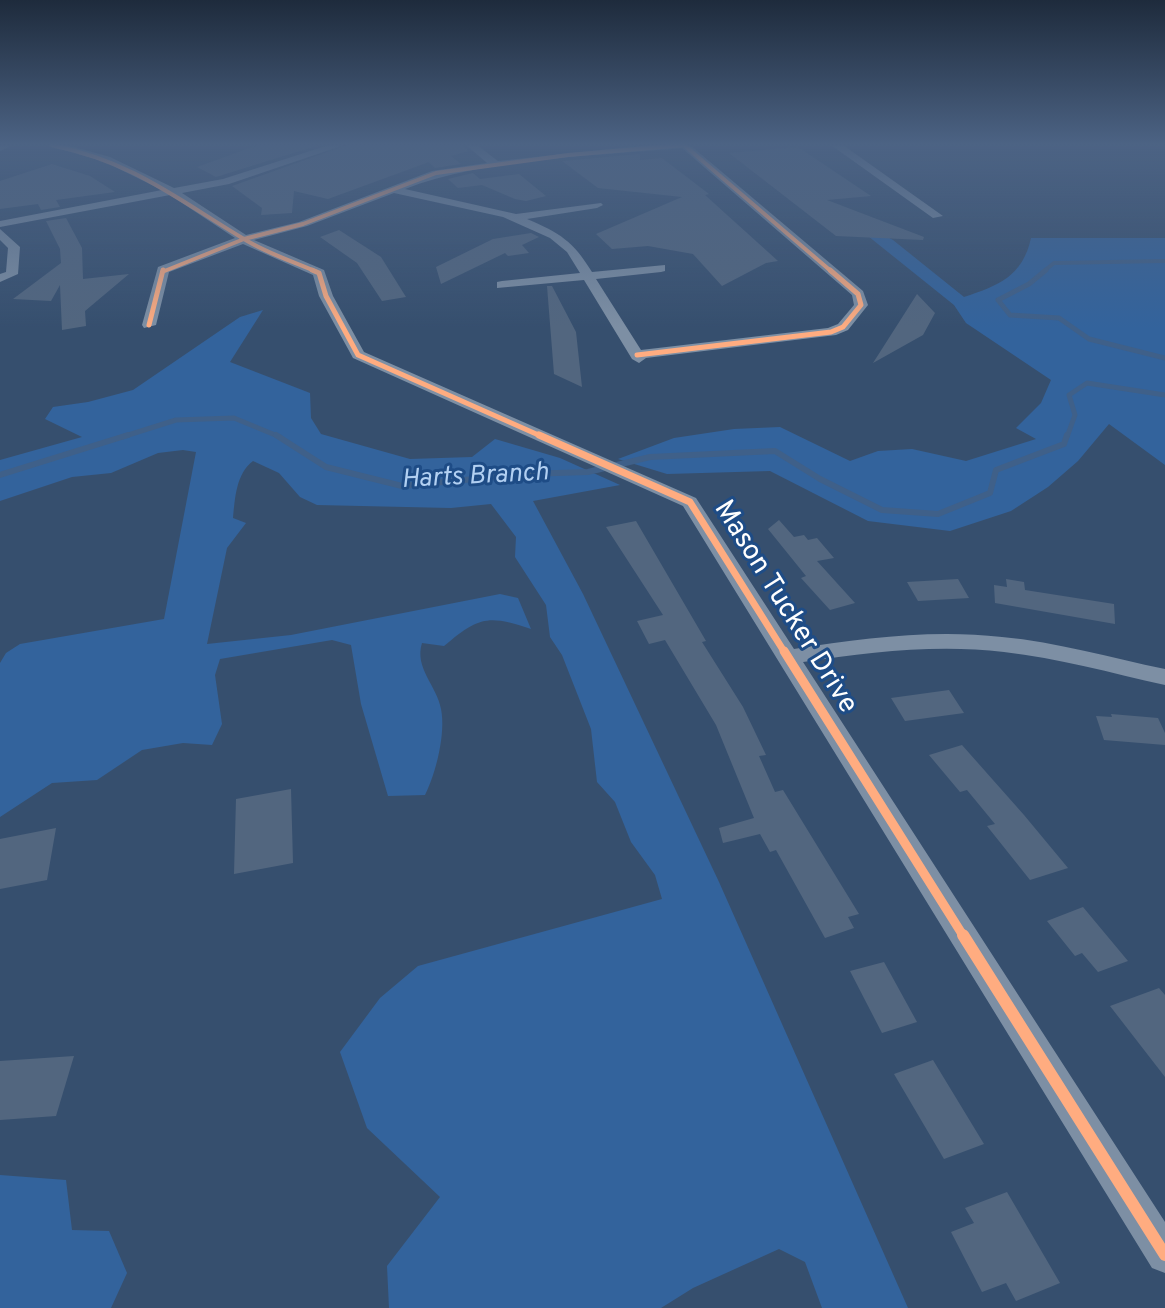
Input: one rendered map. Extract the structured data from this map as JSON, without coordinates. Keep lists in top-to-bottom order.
{
  "streets": {
    "street": ["Mason Tucker Drive"]
  },
  "water": ["Harts Branch"]
}
